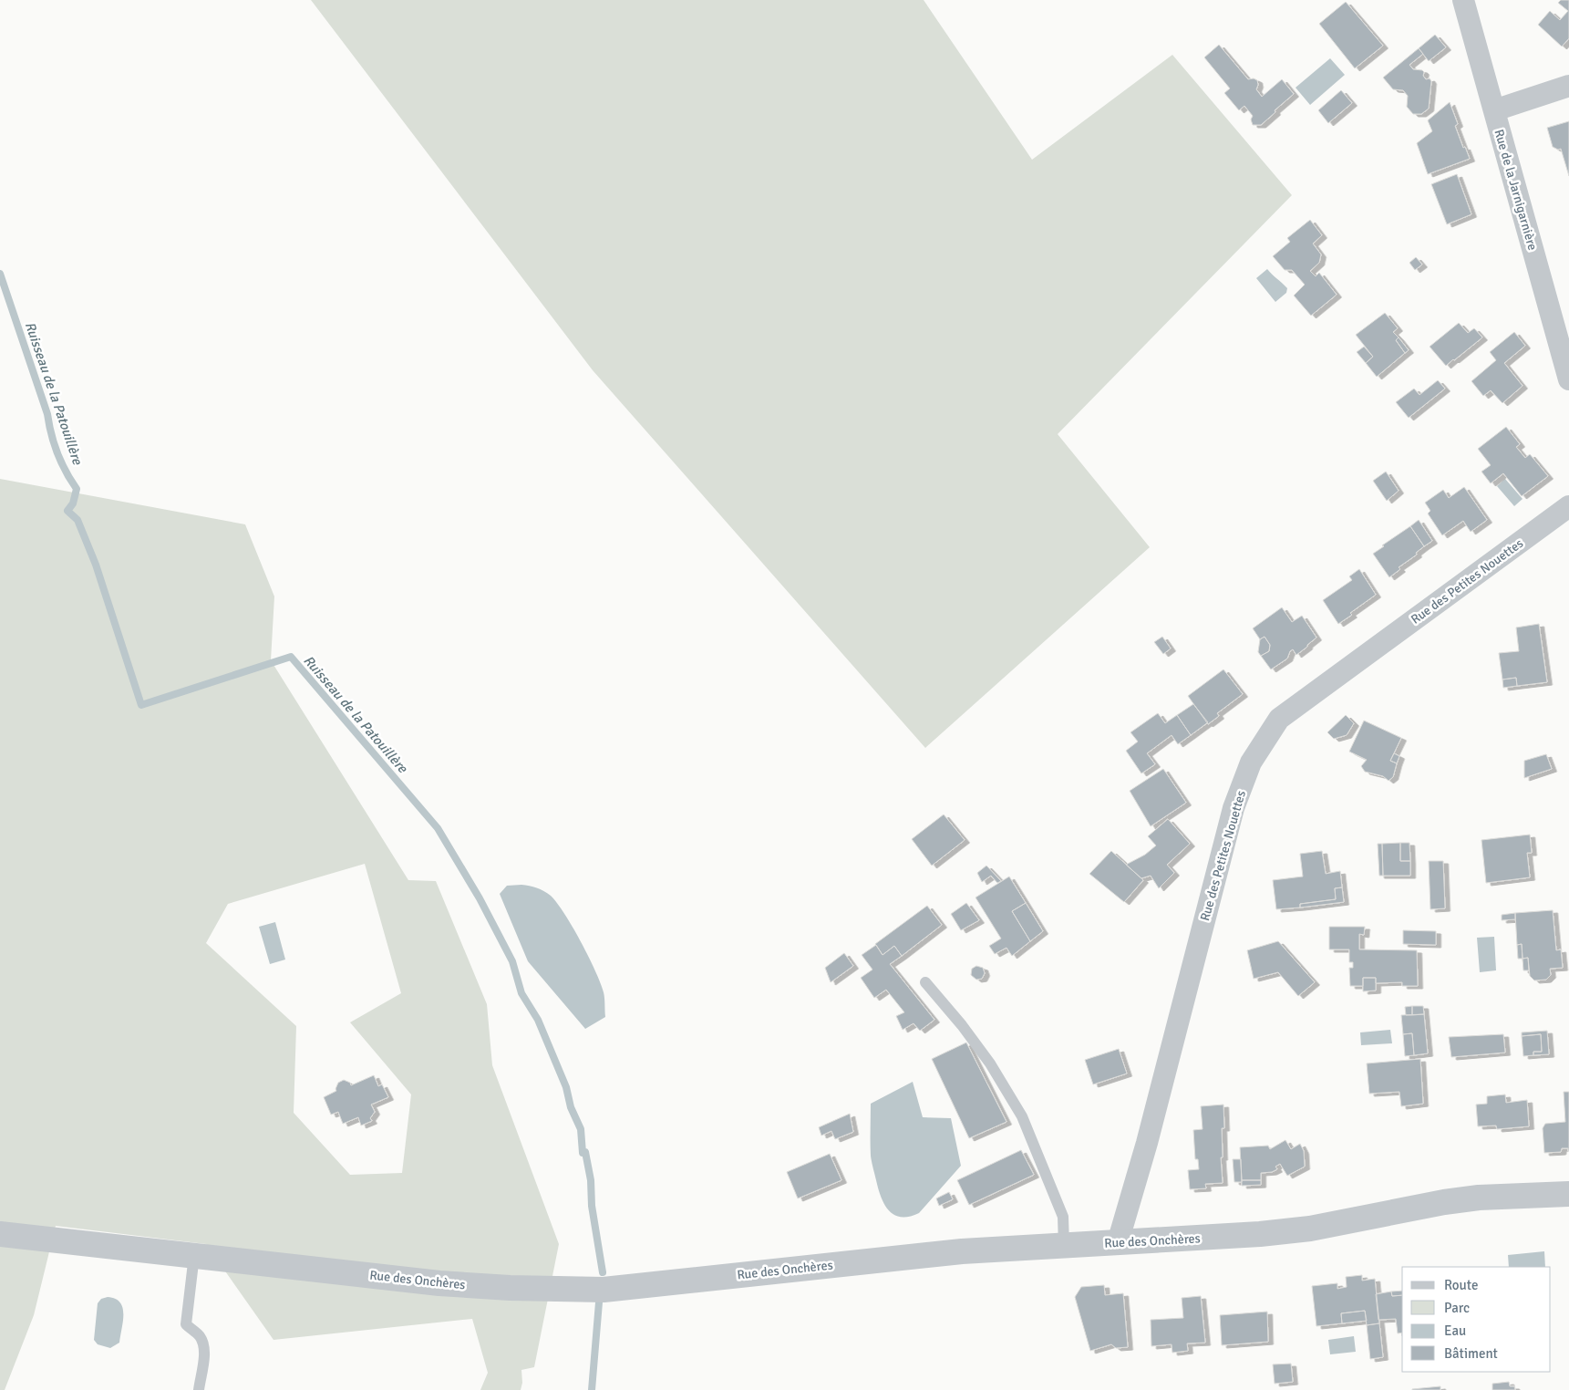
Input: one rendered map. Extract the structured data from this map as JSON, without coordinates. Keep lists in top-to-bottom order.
{
  "streets": {
    "street": ["Rue de la Jarnigarnière", "Rue des Petites Nouettes", "Rue des Onchères"]
  },
  "crossings": [
    ["Rue des Petites Nouettes", "Rue des Onchères"]
  ],
  "water": ["Ruisseau de la Patouillère"],
  "legend": [
    "Route",
    "Parc",
    "Eau",
    "Bâtiment"
  ]
}
